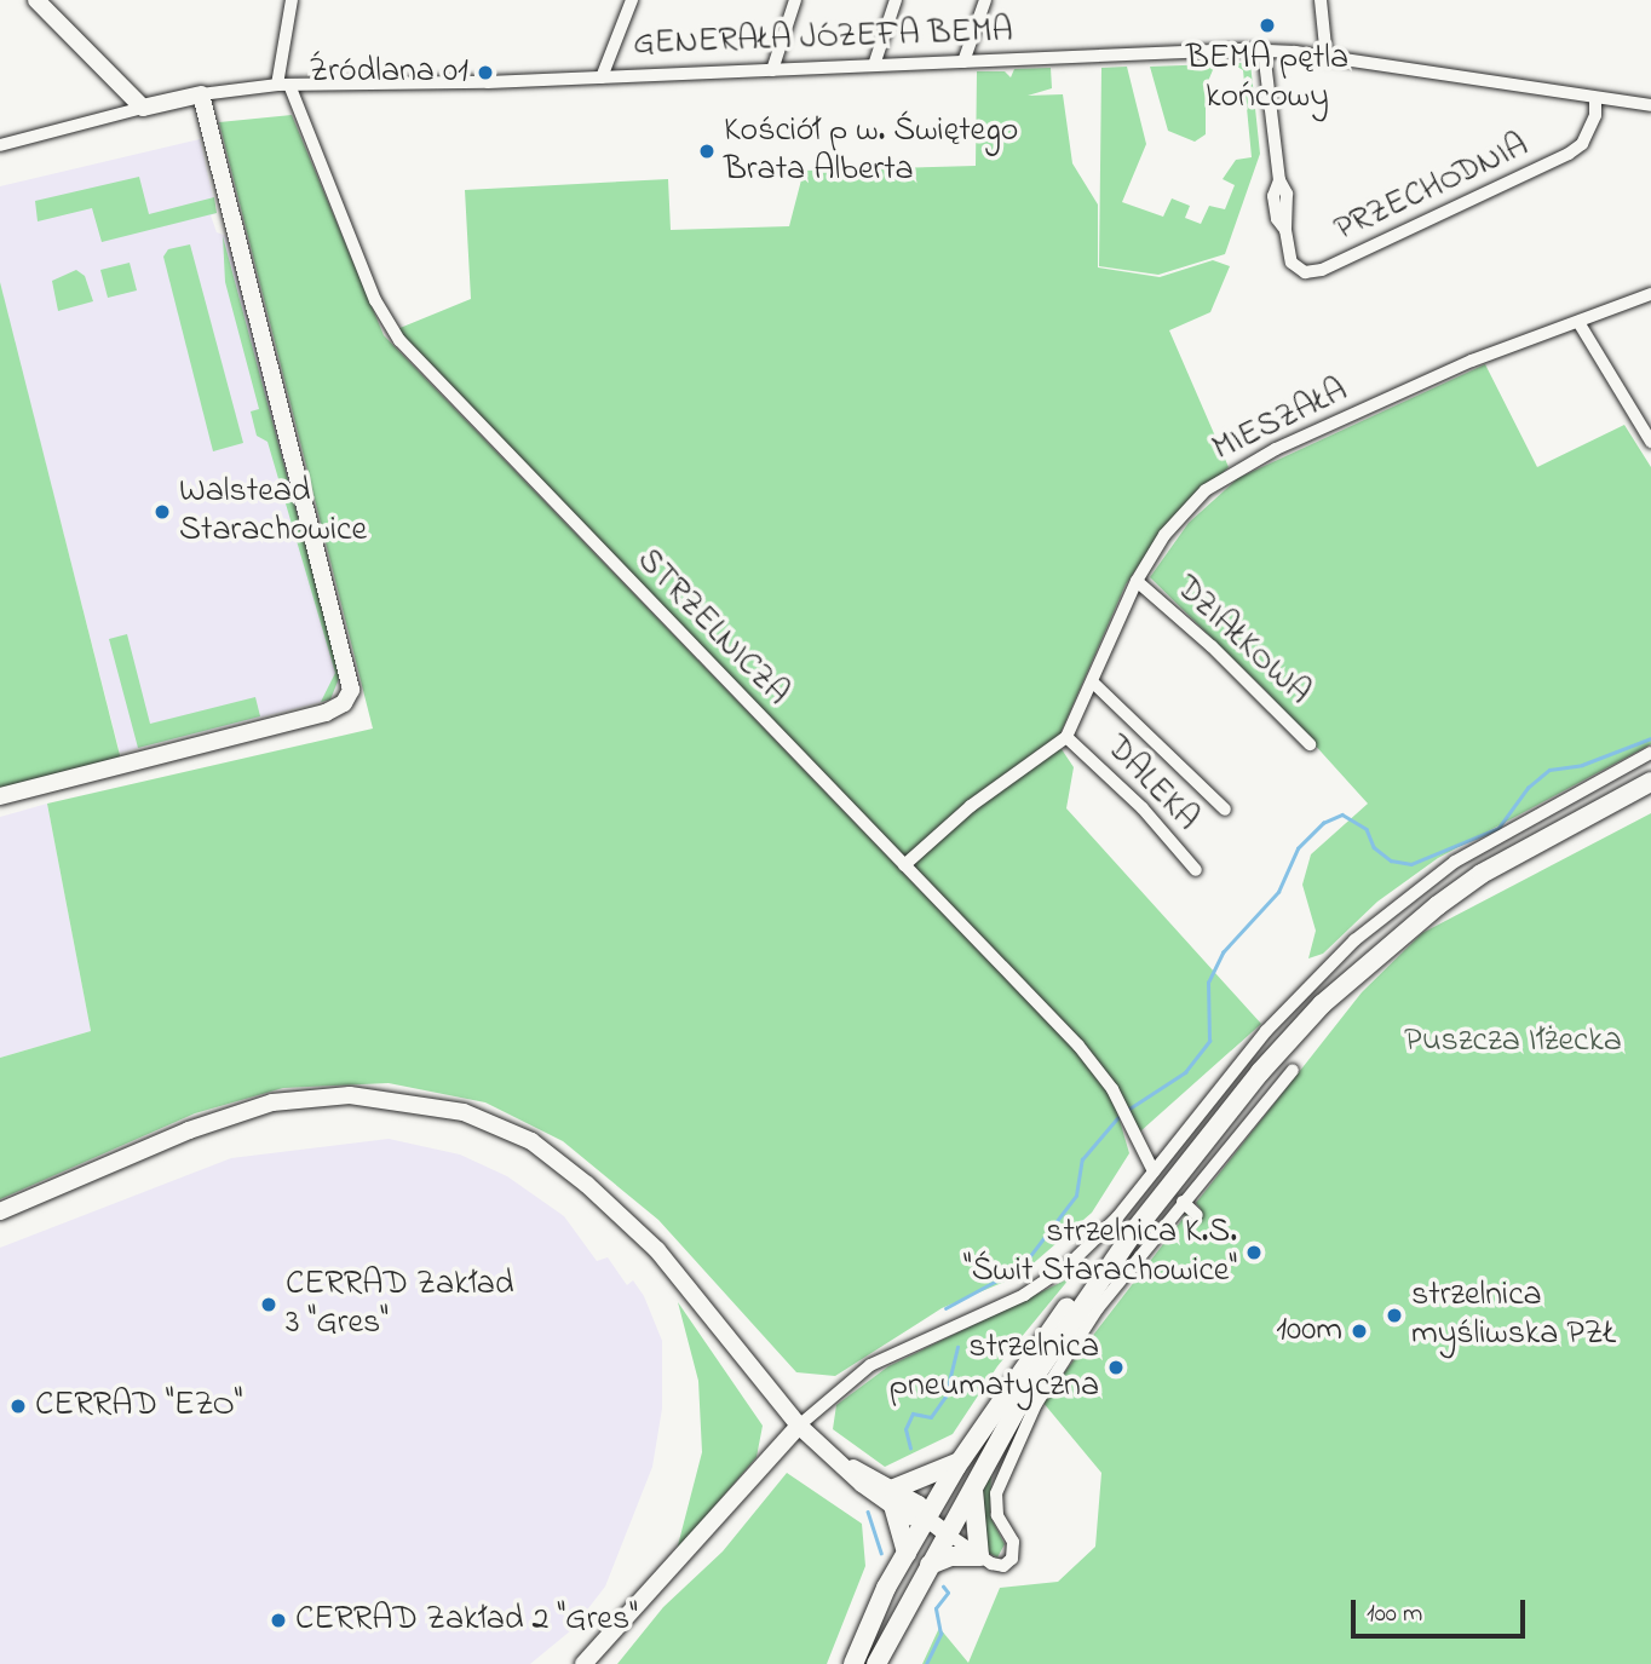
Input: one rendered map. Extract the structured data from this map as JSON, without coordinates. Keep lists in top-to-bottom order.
{
  "streets": {
    "street": [
      "GENERAŁA JÓZEFA BEMA",
      "PRZECHODNIA",
      "MIESZAŁA",
      "STRZELNICZA",
      "DZIAŁKOWA",
      "DALEKA"
    ]
  },
  "crossings": [
    ["GENERAŁA JÓZEFA BEMA", "PRZECHODNIA"],
    ["GENERAŁA JÓZEFA BEMA", "STRZELNICZA"],
    ["MIESZAŁA", "STRZELNICZA"],
    ["MIESZAŁA", "DZIAŁKOWA"],
    ["MIESZAŁA", "DALEKA"]
  ],
  "parks": ["Puszcza Iłżecka"],
  "places": [
    "BEMA pętla końcowy",
    "Źródlana 01",
    "Kościół p w. Świętego Brata Alberta",
    "Walstead Starachowice",
    "strzelnica K.S. \"Świt Starachowice\"",
    "CERRAD Zakład 3 \"Gres\"",
    "strzelnica myśliwska PZŁ",
    "100m",
    "strzelnica pneumatyczna",
    "CERRAD \"EZO\"",
    "CERRAD Zakład 2 \"Gres\""
  ],
  "scale_bar": "100 m"
}
